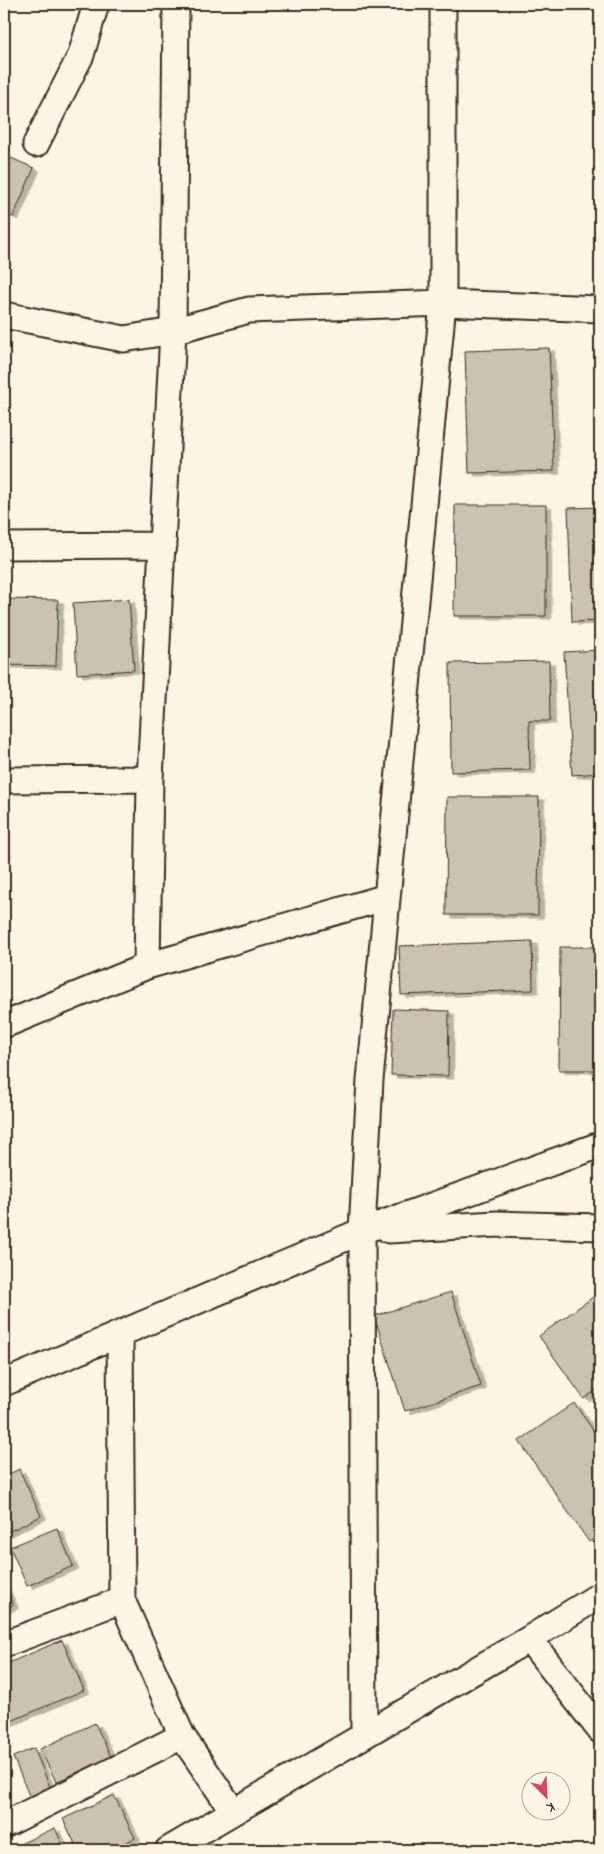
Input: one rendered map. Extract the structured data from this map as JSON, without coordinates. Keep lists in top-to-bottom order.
{
  "north": "bottom right"
}
